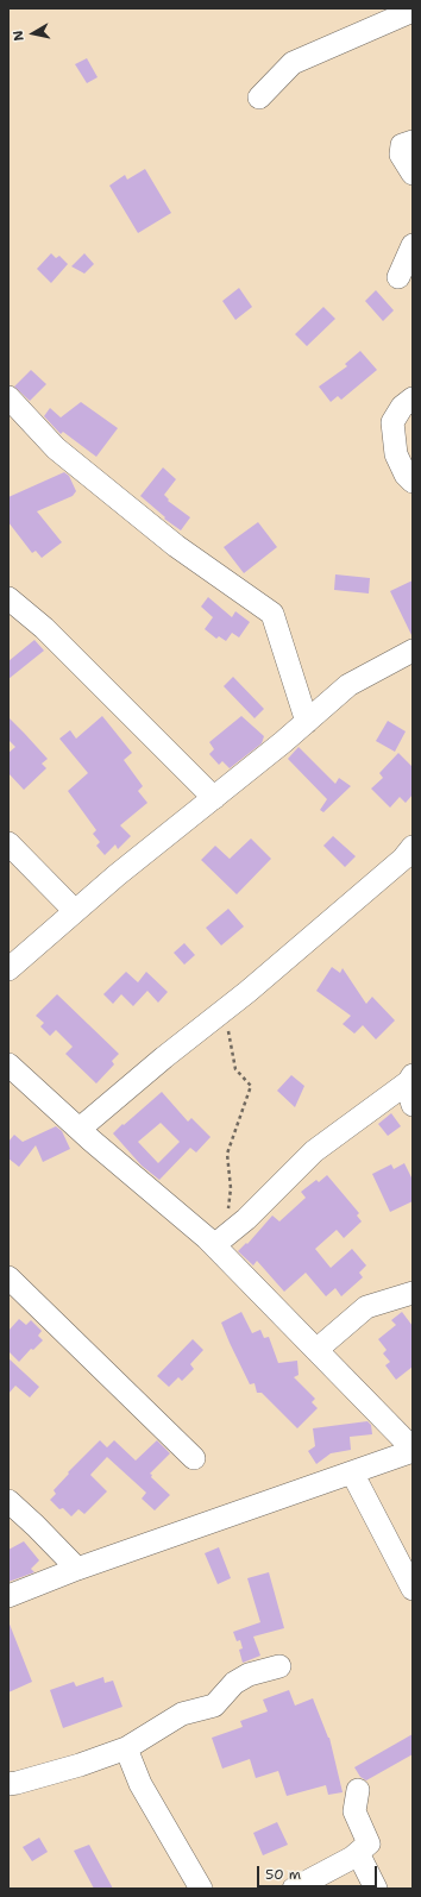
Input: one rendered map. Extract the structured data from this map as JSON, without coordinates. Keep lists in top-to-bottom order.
{
  "scale_bar": "50 m",
  "north": "left"
}
